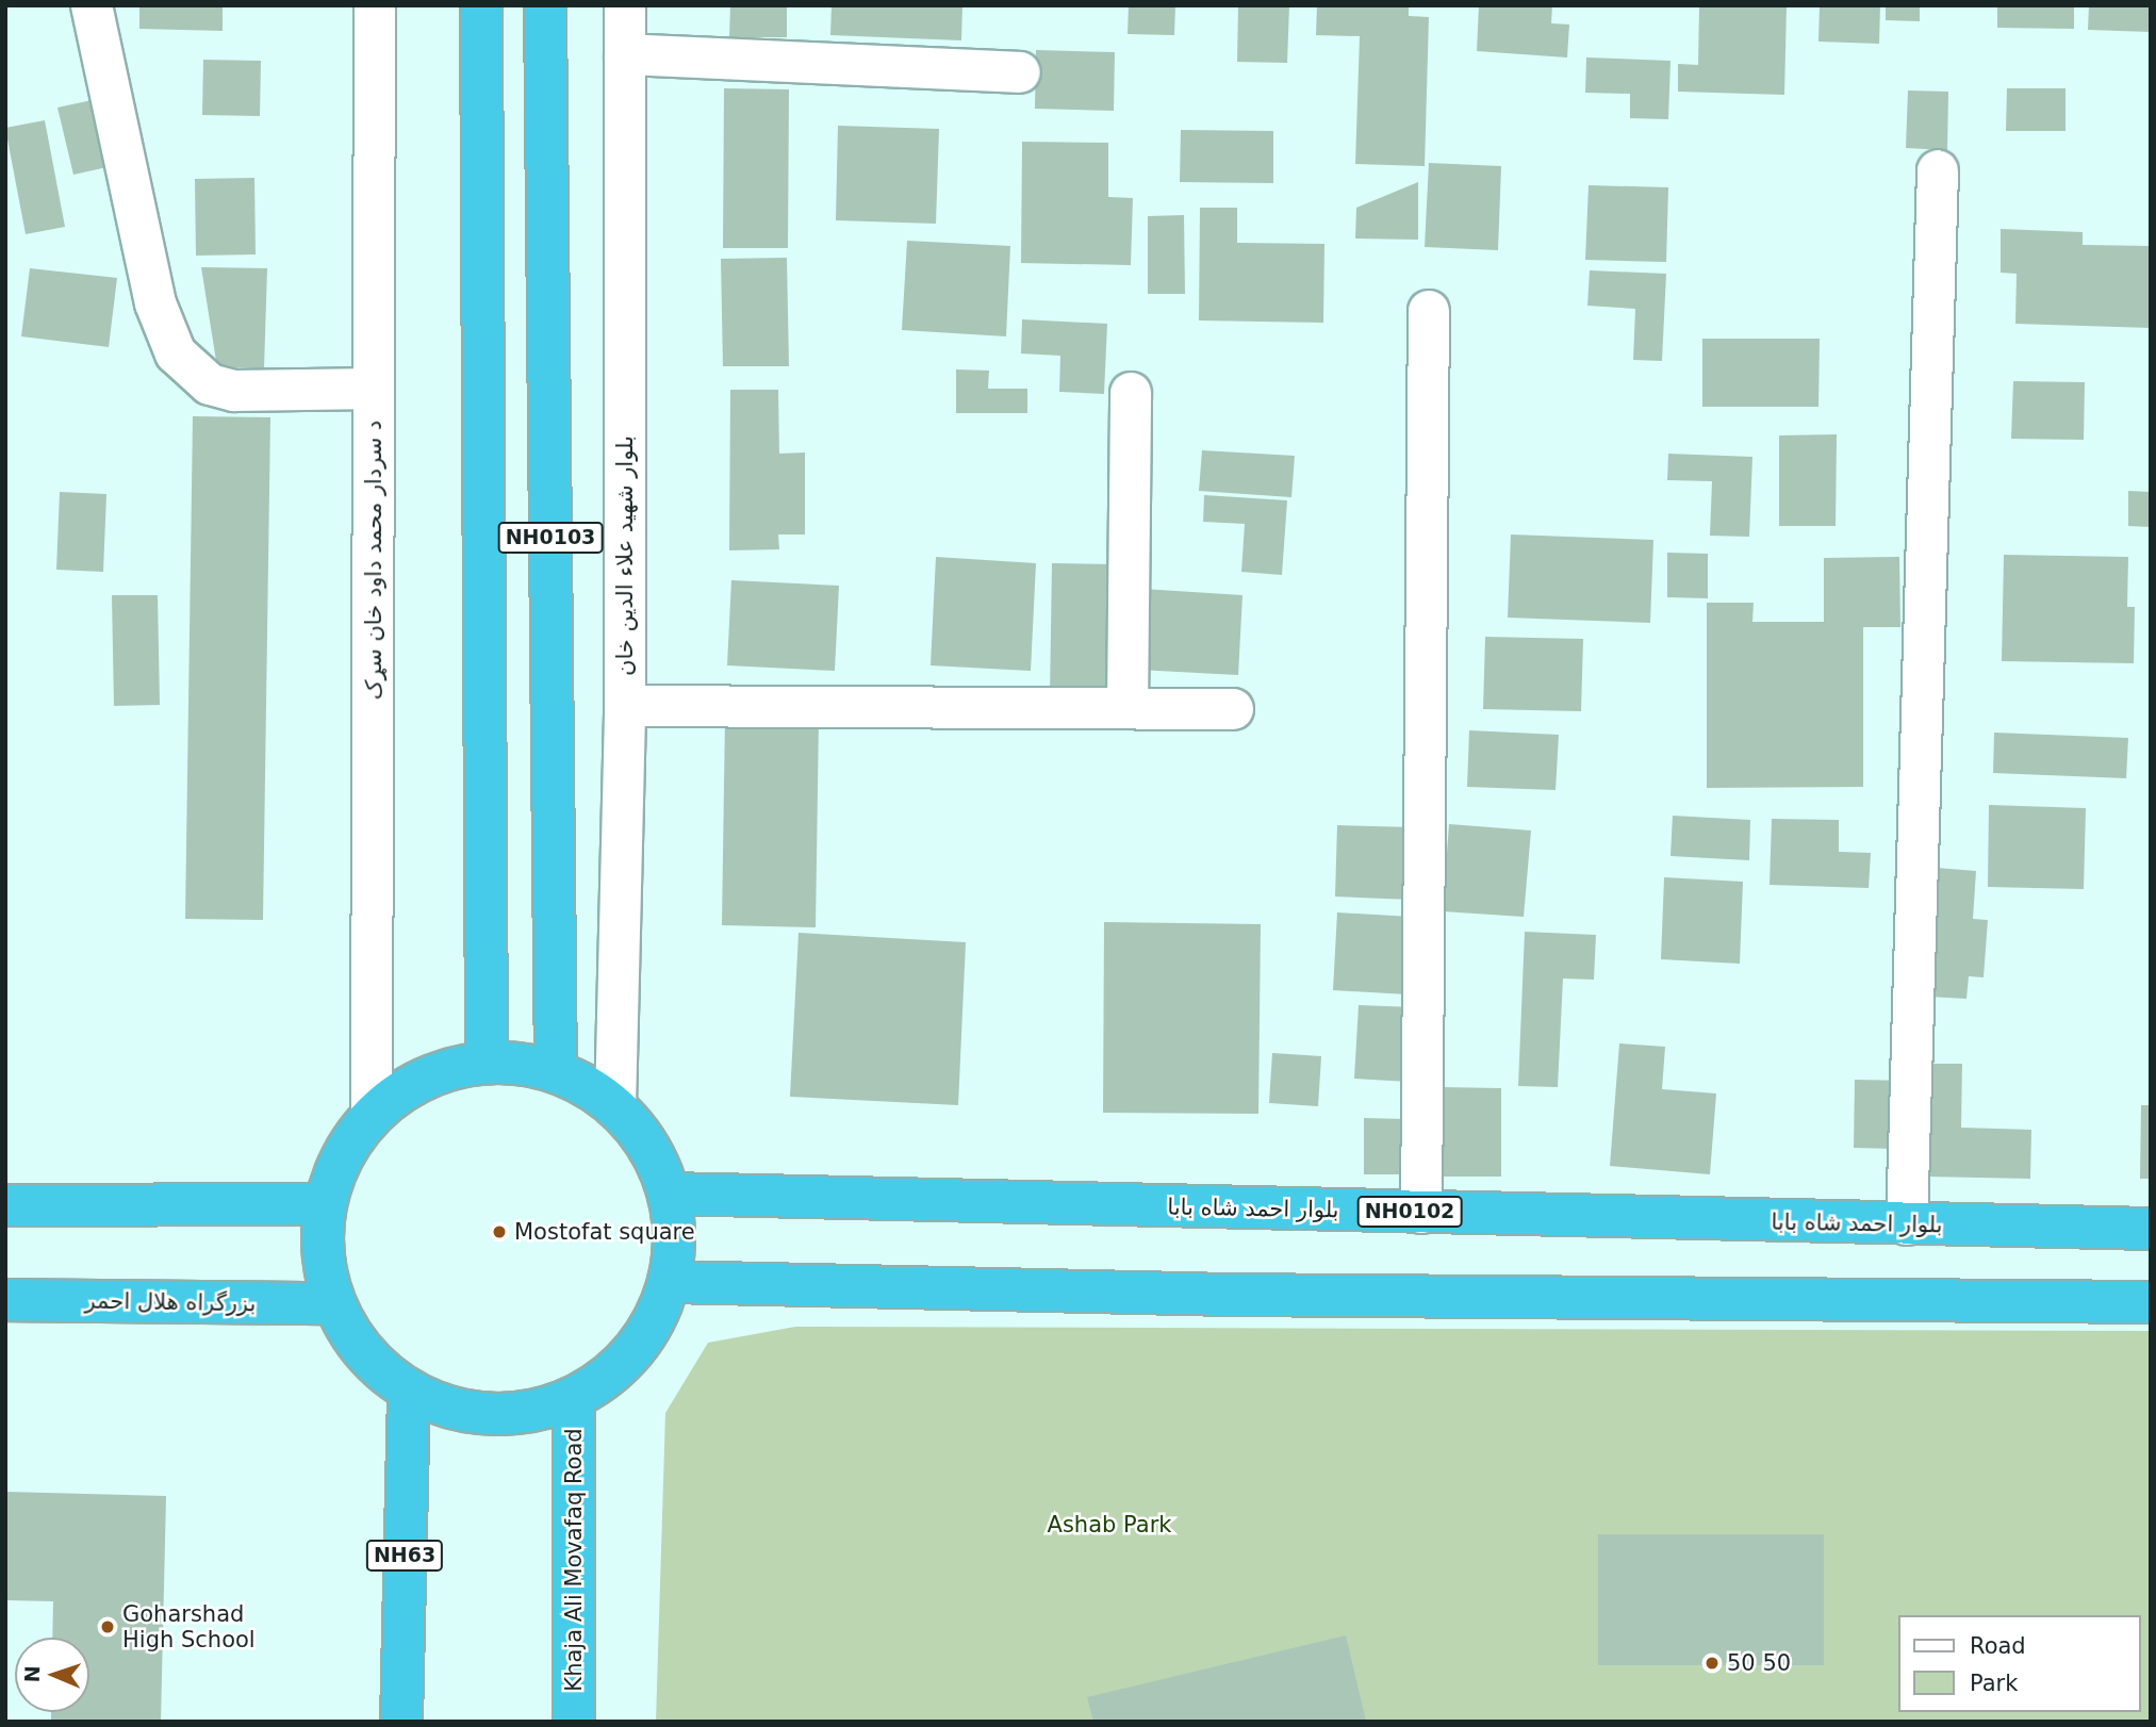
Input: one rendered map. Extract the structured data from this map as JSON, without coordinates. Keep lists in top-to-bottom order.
{
  "streets": {
    "highway": [
      "NH0103",
      "بلوار احمد شاه بابا",
      "NH0102",
      "بزرگراه هلال احمر",
      "NH63",
      "Khaja Ali Movafaq Road"
    ],
    "street": ["بلوار شهید علاء الدین خان", "د سردار محمد داود خان سړک"]
  },
  "parks": ["Ashab Park"],
  "places": ["Mostofat square", "Goharshad High School", "50 50"],
  "legend": ["Road", "Park"],
  "north": "left"
}
